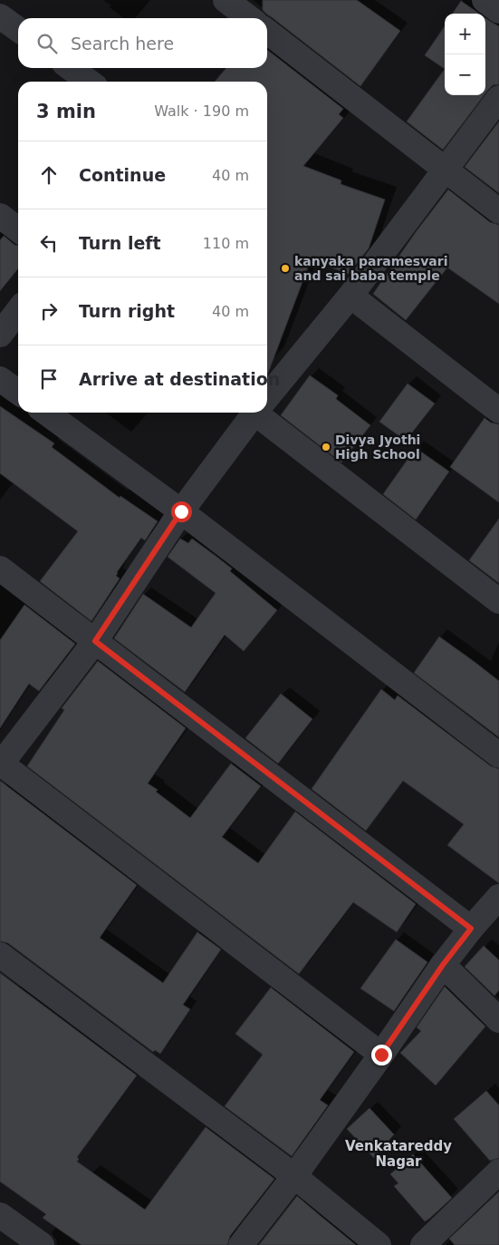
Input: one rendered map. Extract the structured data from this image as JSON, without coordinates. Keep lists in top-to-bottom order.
{
  "districts": ["Venkatareddy Nagar"],
  "places": ["kanyaka paramesvari and sai baba temple", "Divya Jyothi High School"],
  "page": {
    "map_buttons": ["+", "−"],
    "search": "Search here",
    "heading": ["3 min", "Walk · 190 m"],
    "list": [
      ["Continue", "40 m"],
      ["Turn left", "110 m"],
      ["Turn right", "40 m"],
      "Arrive at destination"
    ]
  }
}
